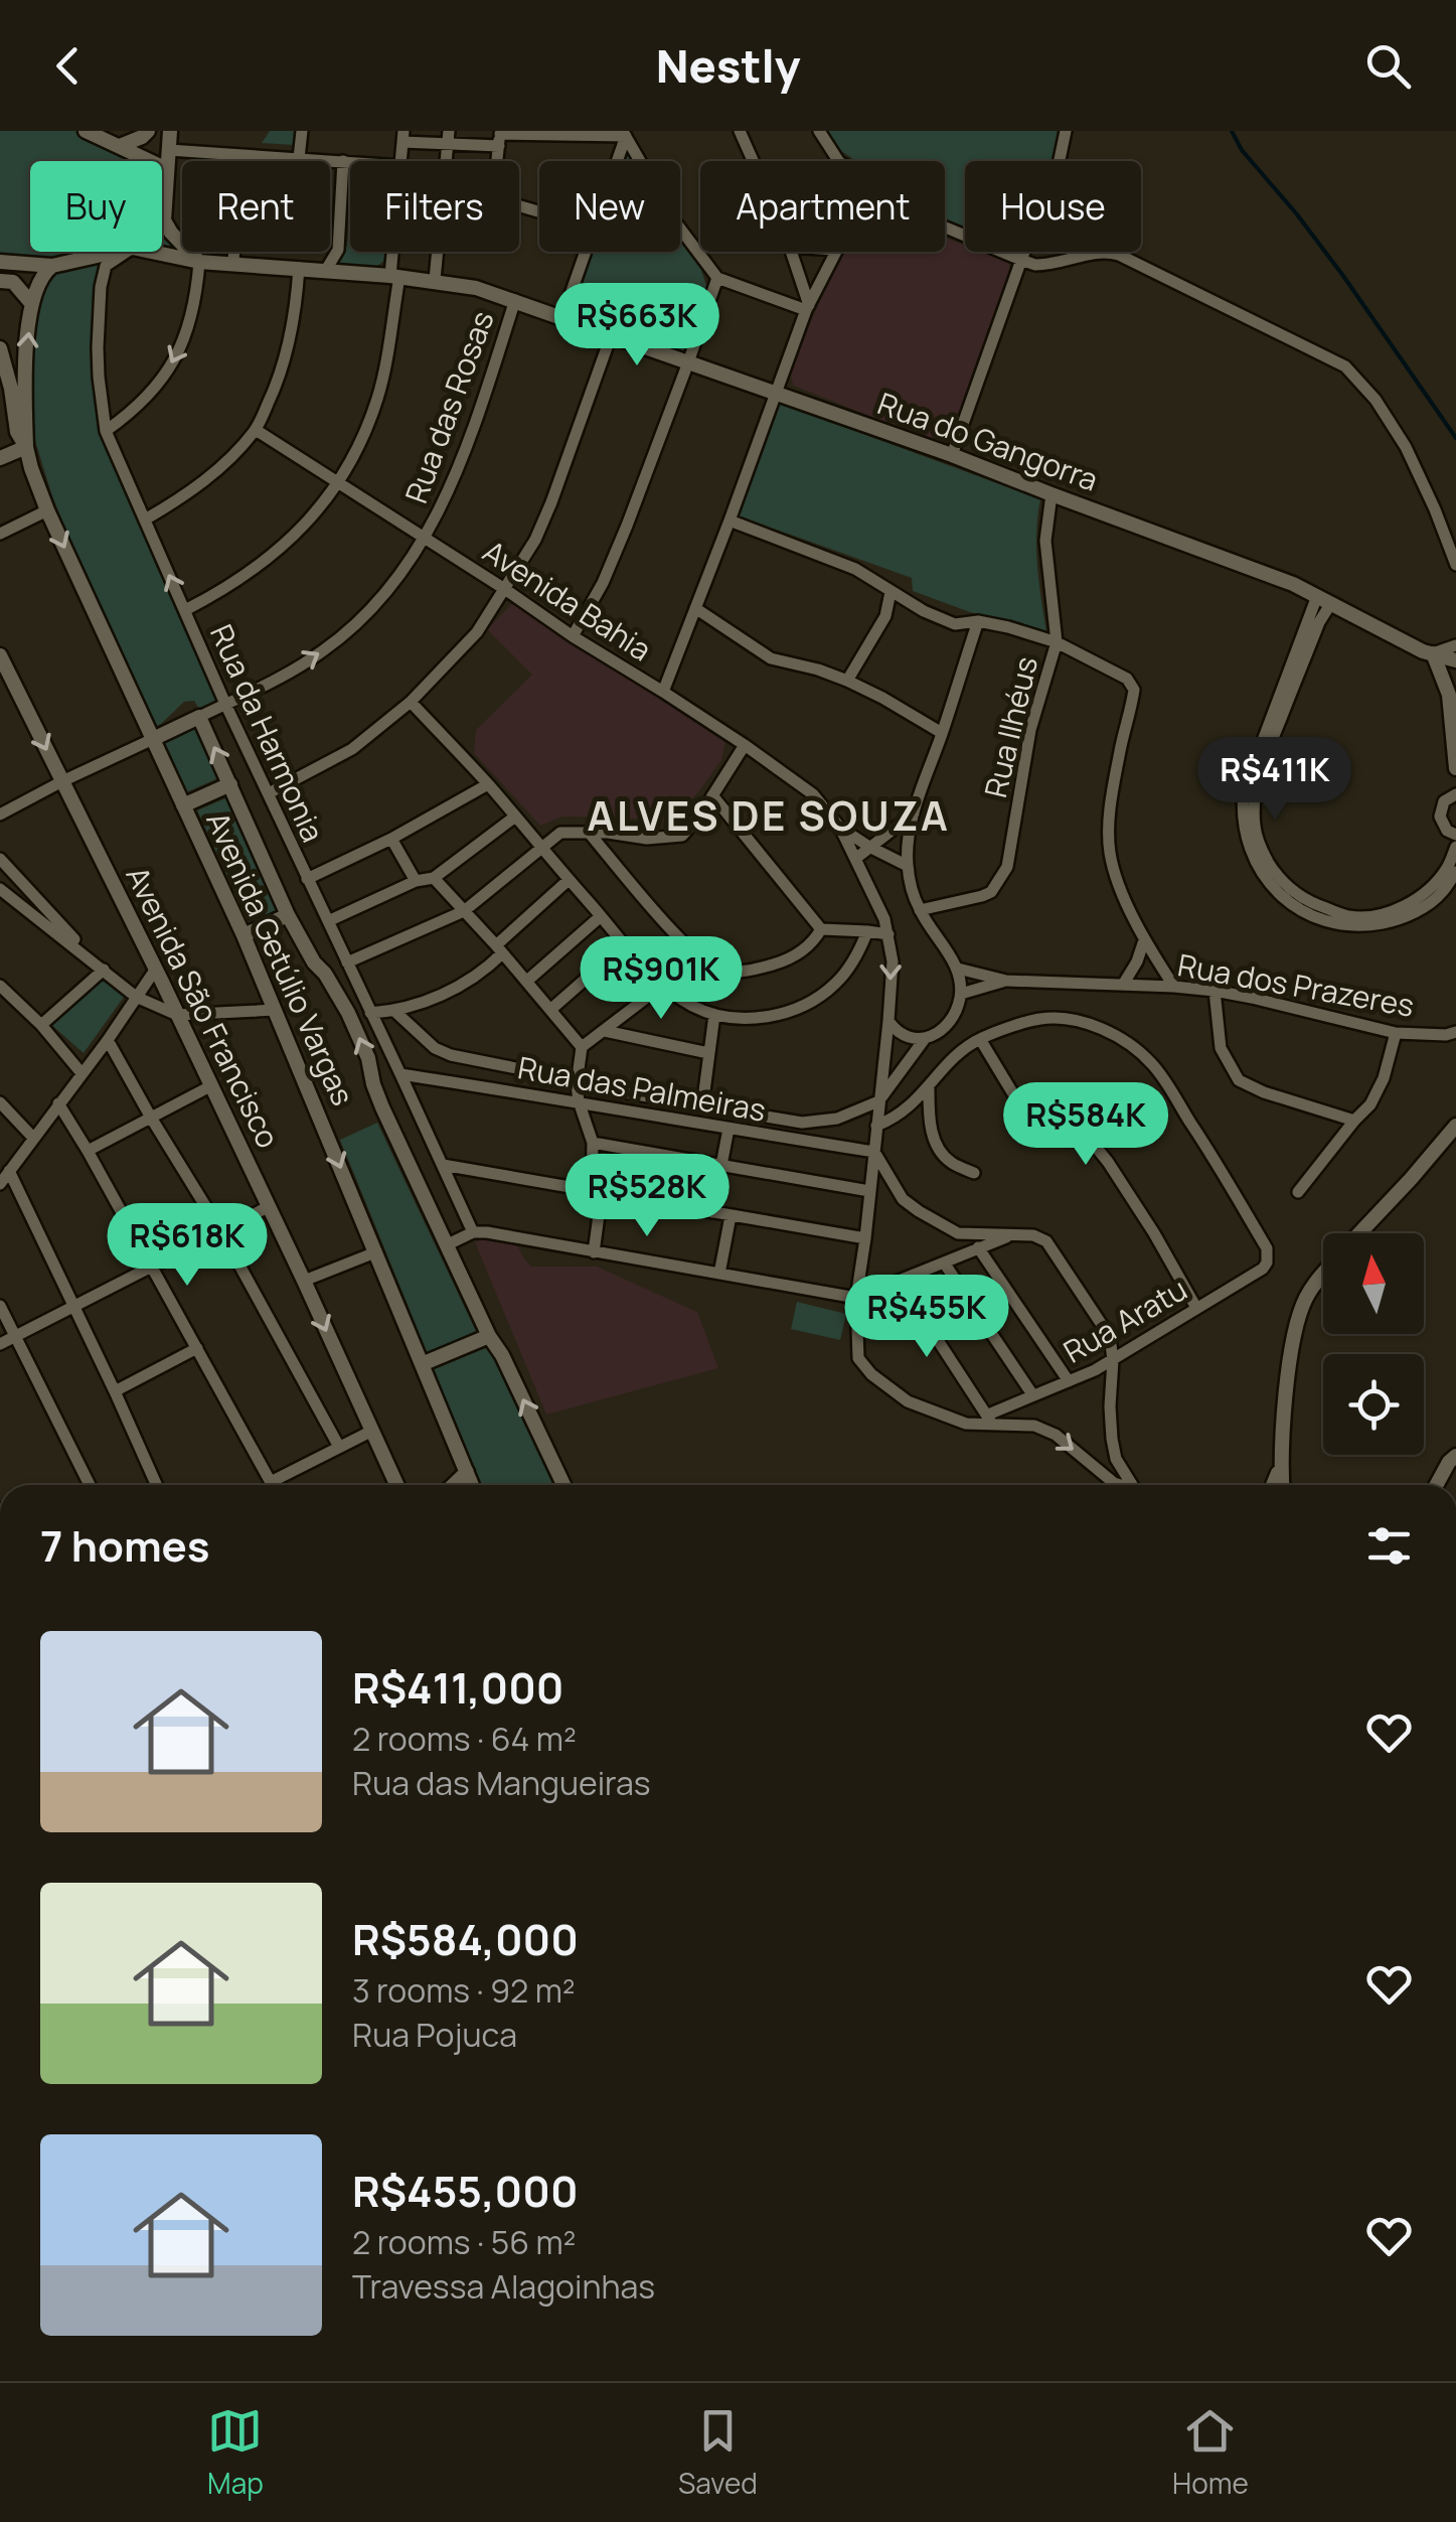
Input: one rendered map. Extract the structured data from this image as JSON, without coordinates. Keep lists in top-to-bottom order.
{
  "streets": {
    "street": [
      "Rua das Rosas",
      "Rua do Gangorra",
      "Avenida Bahia",
      "Rua Ilhéus",
      "Rua da Harmonia",
      "Avenida Getúlio Vargas",
      "Rua dos Prazeres",
      "Avenida São Francisco",
      "Rua das Palmeiras",
      "Rua Aratu"
    ]
  },
  "crossings": [
    ["Rua das Rosas", "Rua do Gangorra"],
    ["Rua das Rosas", "Avenida Bahia"],
    ["Rua das Rosas", "Rua da Harmonia"],
    ["Rua das Rosas", "Avenida Getúlio Vargas"],
    ["Rua do Gangorra", "Rua Ilhéus"],
    ["Avenida Bahia", "Rua das Palmeiras"],
    ["Rua da Harmonia", "Rua das Palmeiras"]
  ],
  "districts": ["ALVES DE SOUZA"],
  "north": "top",
  "page": {
    "header": "Nestly",
    "chip": [
      "Buy",
      "Rent",
      "Filters",
      "New",
      "Apartment",
      "House"
    ],
    "price": [
      "R$663K",
      "R$411K",
      "R$901K",
      "R$584K",
      "R$528K",
      "R$618K",
      "R$455K"
    ],
    "heading": "7 homes",
    "list": [
      {
        "name": "R$411,000",
        "note": "2 rooms · 64 m² · Rua das Mangueiras"
      },
      {
        "name": "R$584,000",
        "note": "3 rooms · 92 m² · Rua Pojuca"
      },
      {
        "name": "R$455,000",
        "note": "2 rooms · 56 m² · Travessa Alagoinhas"
      }
    ],
    "tabs": ["Map", "Saved", "Home"]
  }
}
